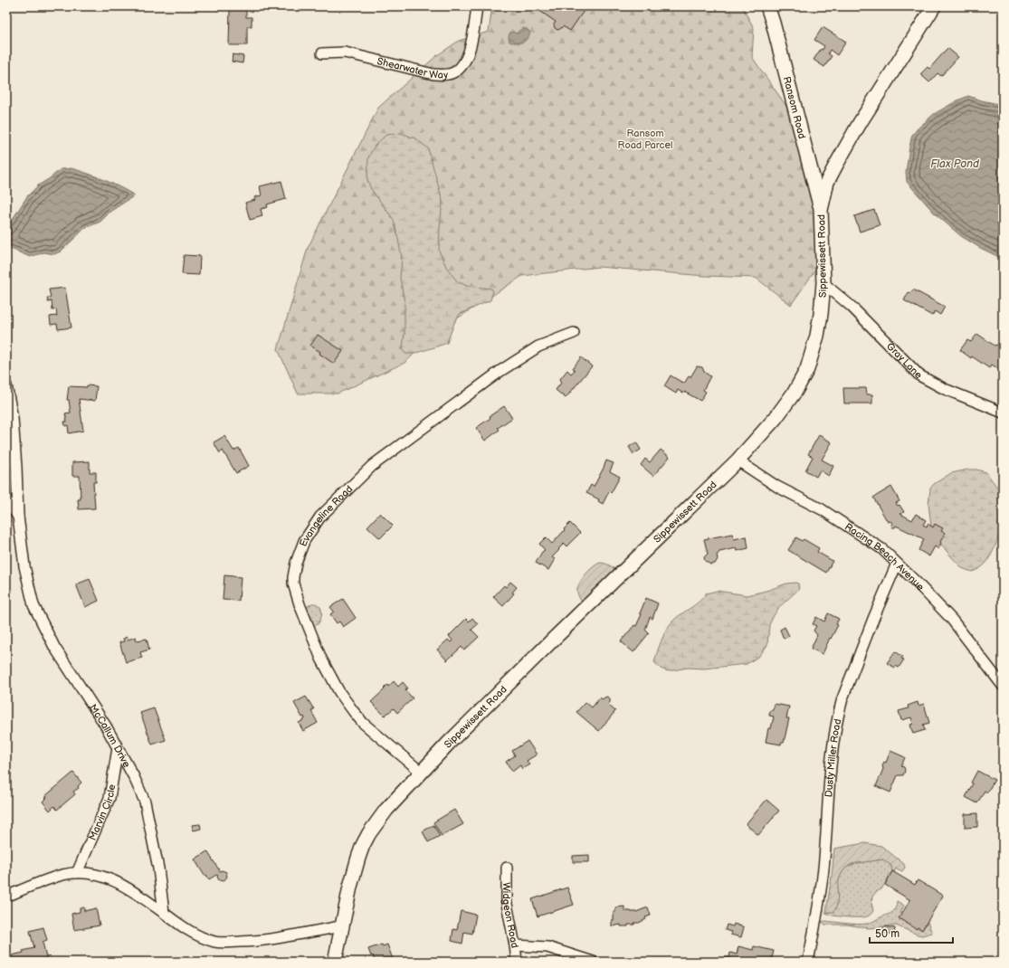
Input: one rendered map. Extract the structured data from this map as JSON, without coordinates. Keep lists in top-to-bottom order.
{
  "streets": {
    "main road": ["Ransom Road", "Sippewissett Road"],
    "street": [
      "Shearwater Way",
      "Gray Lane",
      "Evangeline Road",
      "Racing Beach Avenue",
      "McCallum Drive",
      "Dusty Miller Road",
      "Marvin Circle",
      "Widgeon Road"
    ]
  },
  "crossings": [
    ["Ransom Road", "Sippewissett Road"],
    ["Sippewissett Road", "Gray Lane"],
    ["Sippewissett Road", "Evangeline Road"],
    ["Sippewissett Road", "Racing Beach Avenue"],
    ["Racing Beach Avenue", "Dusty Miller Road"],
    ["McCallum Drive", "Marvin Circle"]
  ],
  "water": ["Flax Pond"],
  "parks": ["Ransom Road Parcel"],
  "scale_bar": "50 m"
}
